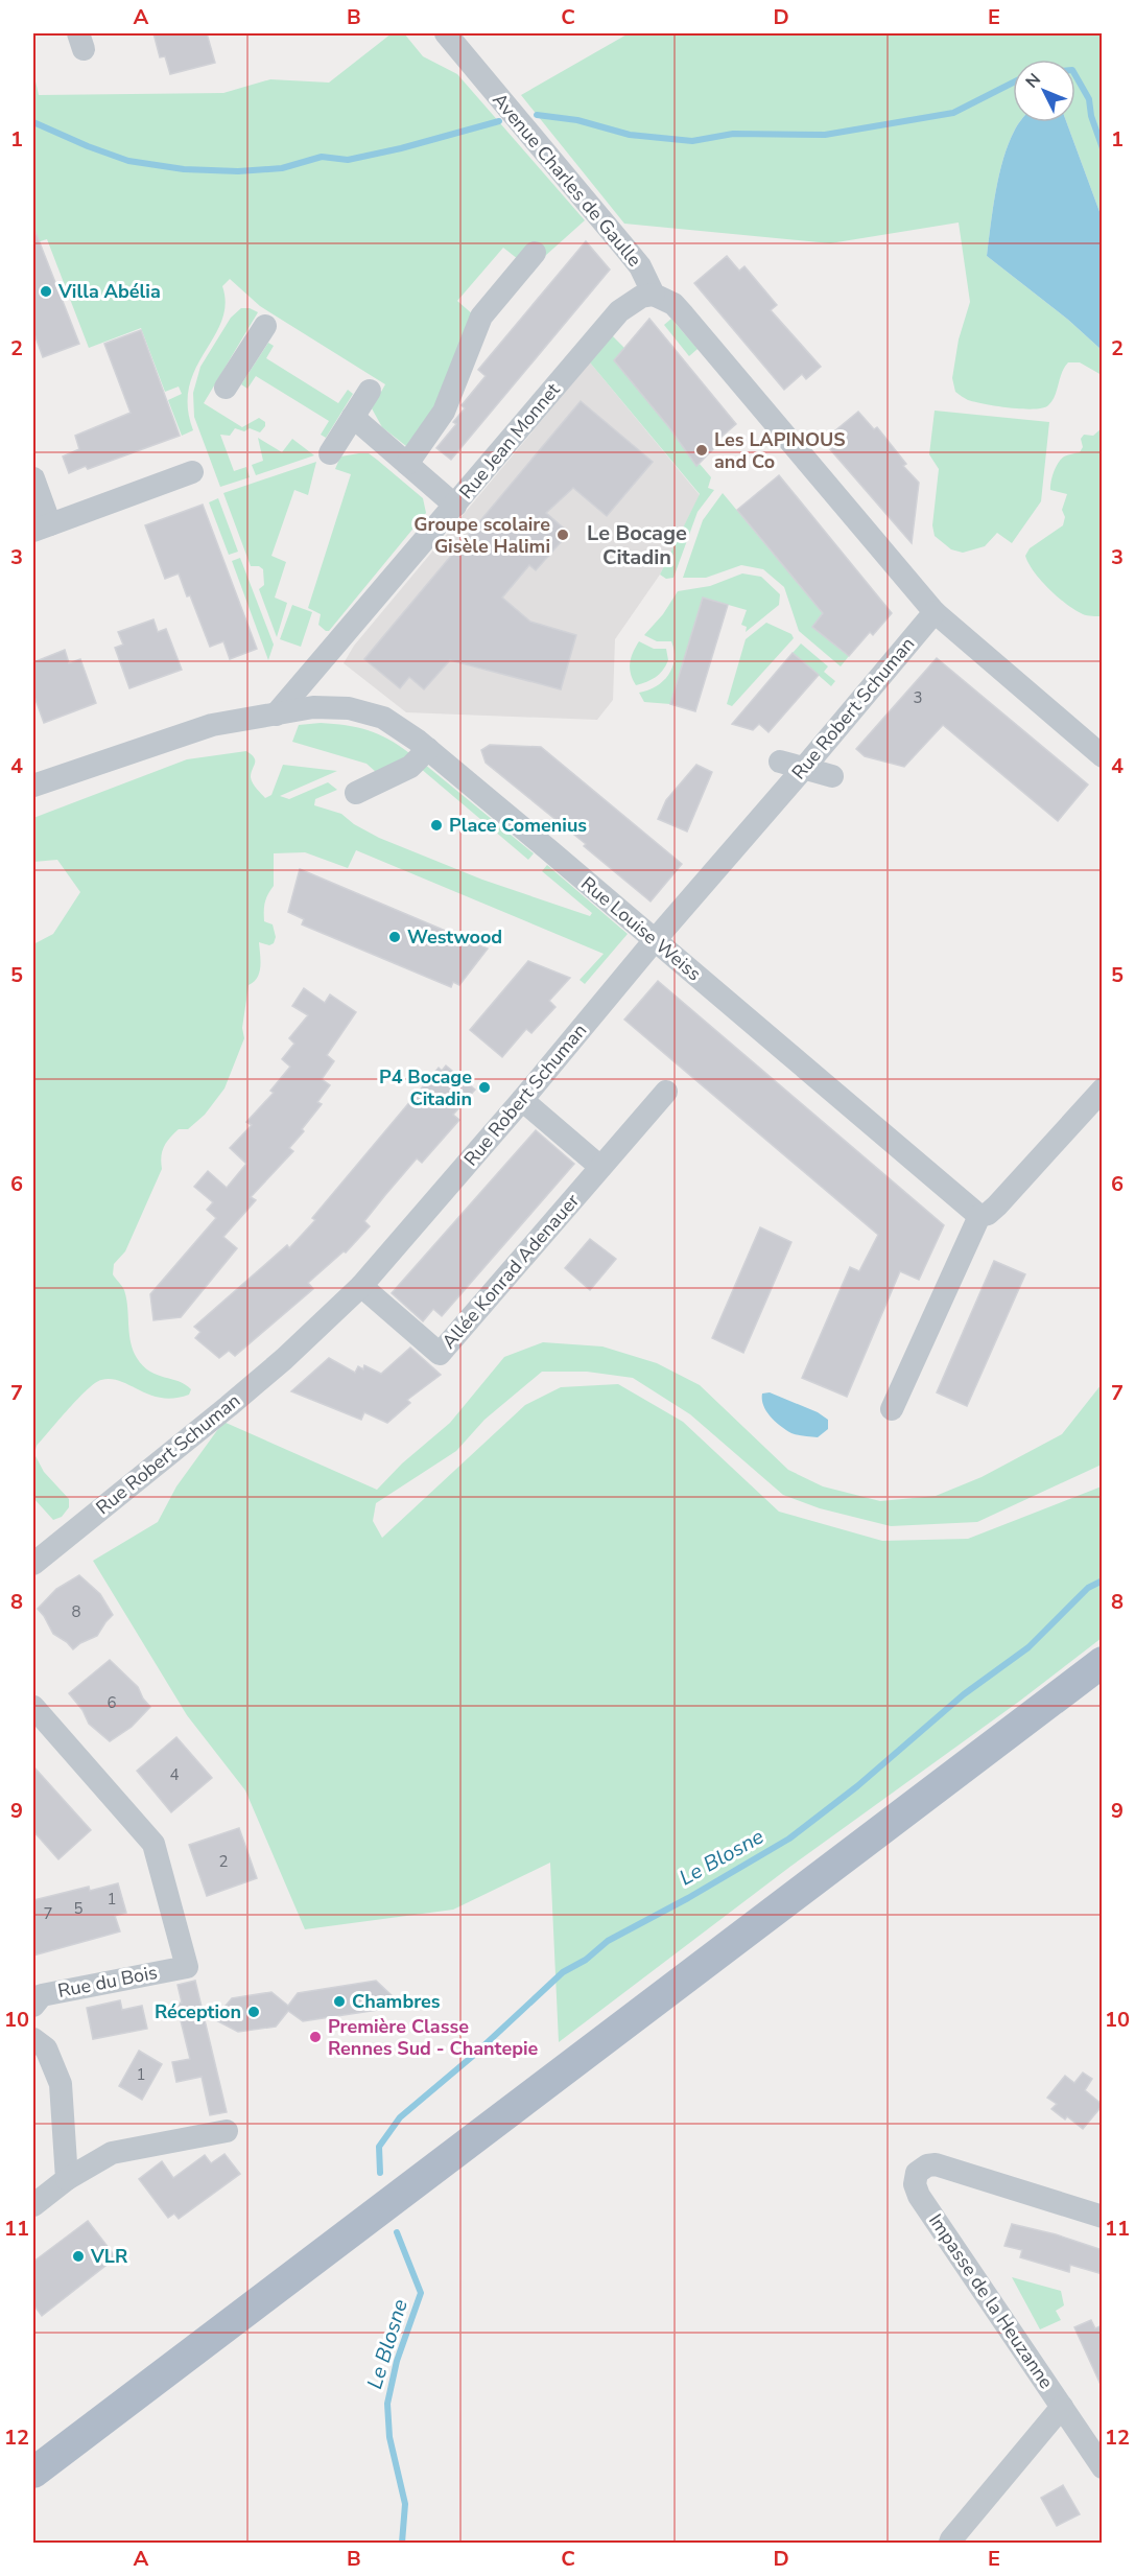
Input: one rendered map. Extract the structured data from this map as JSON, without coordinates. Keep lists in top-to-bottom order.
{
  "streets": {
    "street": [
      "Avenue Charles de Gaulle",
      "Rue Jean Monnet",
      "Rue Robert Schuman",
      "Rue Louise Weiss",
      "Allée Konrad Adenauer",
      "Rue du Bois",
      "Impasse de la Heuzanne"
    ]
  },
  "crossings": [
    ["Avenue Charles de Gaulle", "Rue Jean Monnet"],
    ["Rue Jean Monnet", "Rue Louise Weiss"],
    ["Rue Robert Schuman", "Rue Louise Weiss"],
    ["Rue Robert Schuman", "Allée Konrad Adenauer"]
  ],
  "districts": ["Le Bocage Citadin"],
  "water": ["Le Blosne"],
  "places": [
    "Villa Abélia",
    "Les LAPINOUS and Co",
    "Groupe scolaire Gisèle Halimi",
    "Place Comenius",
    "Westwood",
    "P4 Bocage Citadin",
    "Chambres",
    "Réception",
    "Première Classe Rennes Sud - Chantepie",
    "VLR"
  ],
  "house_numbers": [
    "3",
    "8",
    "6",
    "4",
    "2",
    "1",
    "5",
    "7",
    "1"
  ],
  "north": "top left",
  "grid": {
    "columns": [
      "A",
      "B",
      "C",
      "D",
      "E"
    ],
    "rows": [
      "1",
      "2",
      "3",
      "4",
      "5",
      "6",
      "7",
      "8",
      "9",
      "10",
      "11",
      "12"
    ]
  }
}
